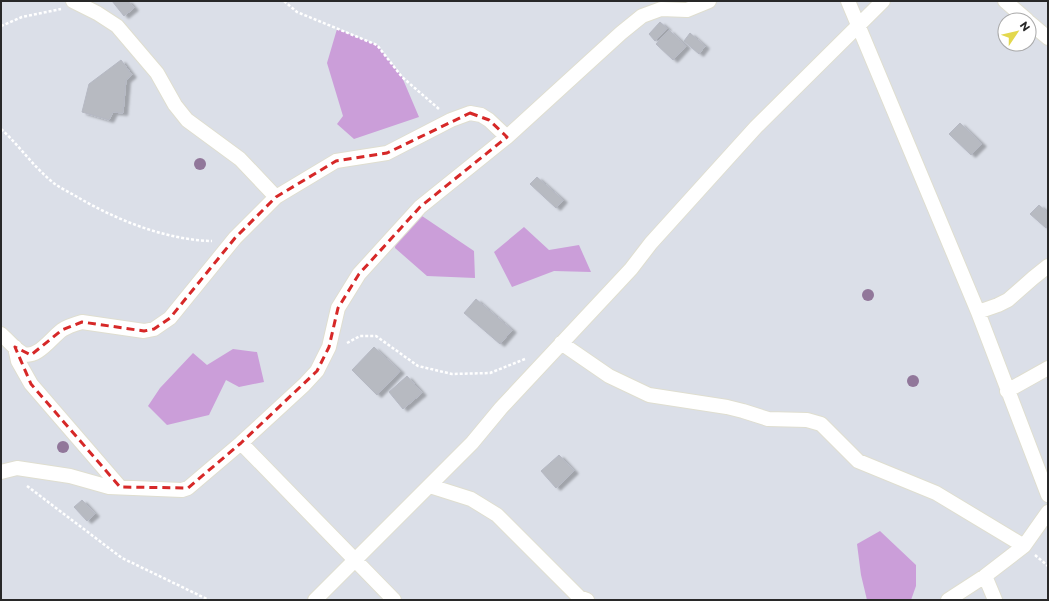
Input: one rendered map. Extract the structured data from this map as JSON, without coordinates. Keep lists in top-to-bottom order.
{
  "north": "top right"
}
